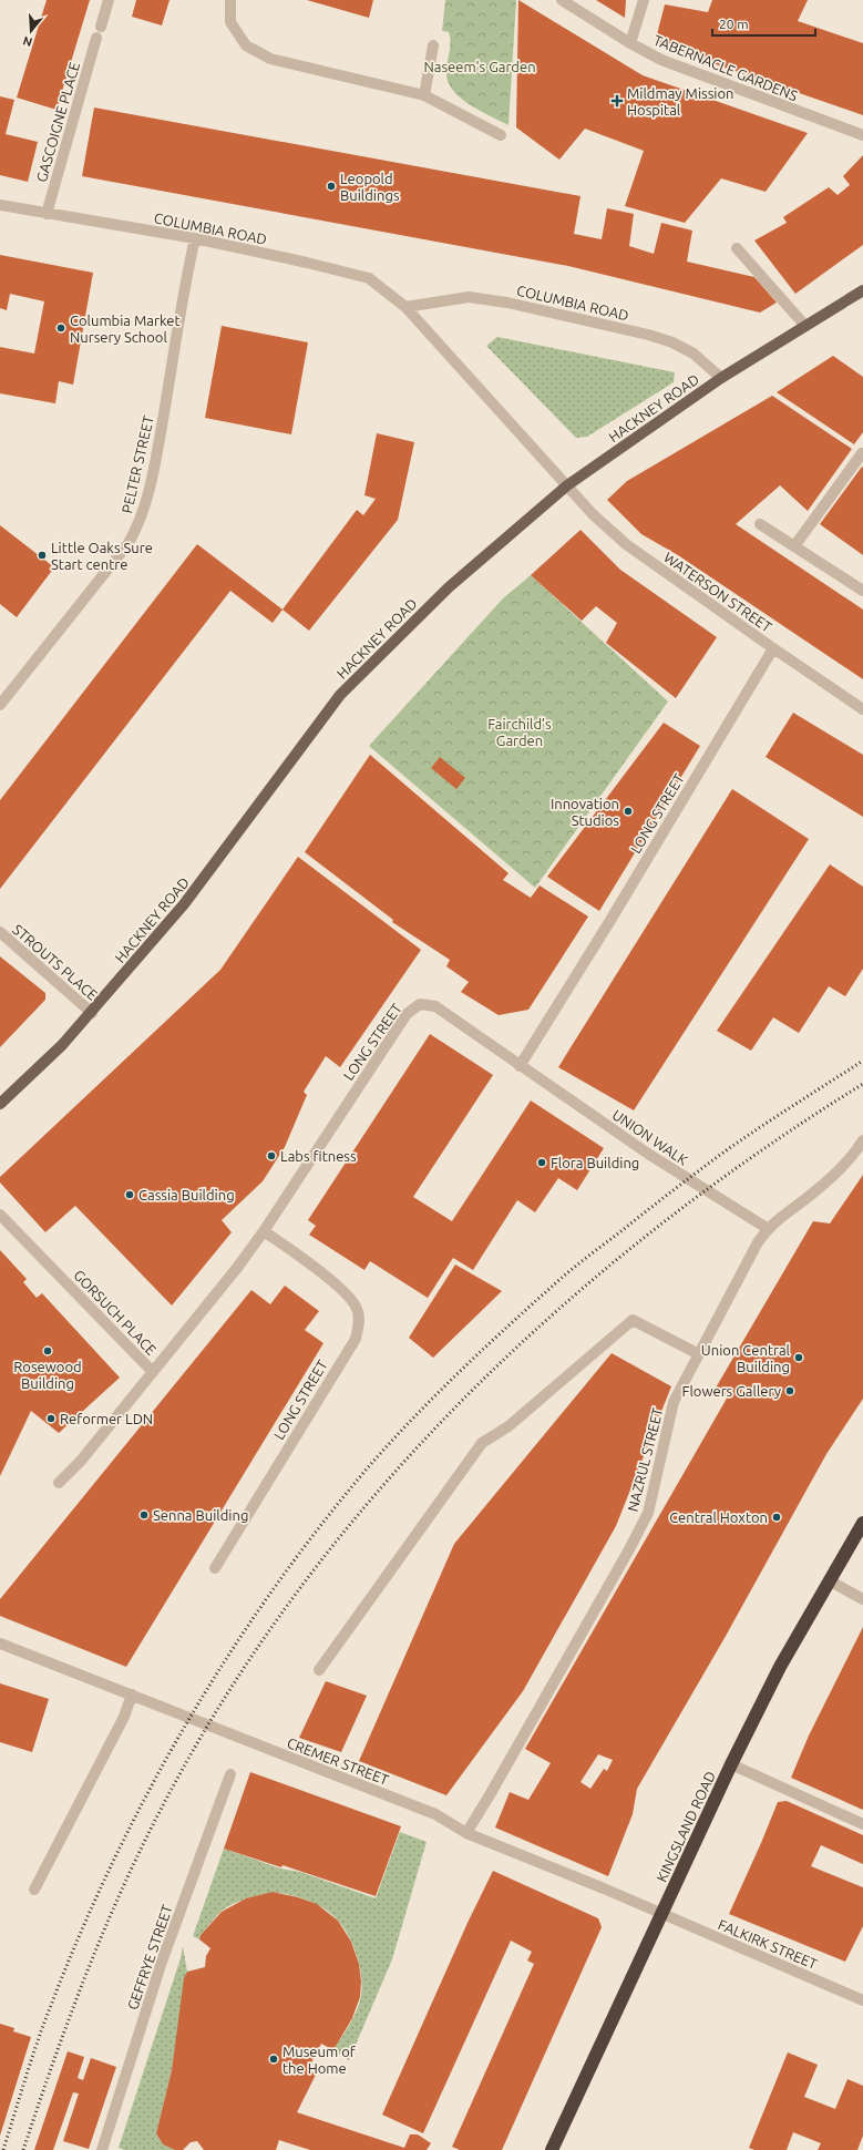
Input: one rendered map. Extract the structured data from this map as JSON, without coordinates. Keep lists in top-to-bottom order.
{
  "streets": {
    "highway": ["KINGSLAND ROAD"],
    "main road": ["HACKNEY ROAD"],
    "street": [
      "TABERNACLE GARDENS",
      "GASCOIGNE PLACE",
      "COLUMBIA ROAD",
      "PELTER STREET",
      "WATERSON STREET",
      "LONG STREET",
      "STROUTS PLACE",
      "UNION WALK",
      "GORSUCH PLACE",
      "NAZRUL STREET",
      "CREMER STREET",
      "FALKIRK STREET",
      "GEFFRYE STREET"
    ]
  },
  "crossings": [
    ["GASCOIGNE PLACE", "COLUMBIA ROAD"],
    ["COLUMBIA ROAD", "HACKNEY ROAD"],
    ["COLUMBIA ROAD", "PELTER STREET"],
    ["COLUMBIA ROAD", "WATERSON STREET"],
    ["HACKNEY ROAD", "WATERSON STREET"],
    ["HACKNEY ROAD", "STROUTS PLACE"],
    ["WATERSON STREET", "LONG STREET"],
    ["LONG STREET", "UNION WALK"],
    ["LONG STREET", "GORSUCH PLACE"],
    ["UNION WALK", "NAZRUL STREET"],
    ["NAZRUL STREET", "CREMER STREET"],
    ["CREMER STREET", "KINGSLAND ROAD"],
    ["CREMER STREET", "FALKIRK STREET"],
    ["KINGSLAND ROAD", "FALKIRK STREET"]
  ],
  "parks": ["Naseem's Garden", "Fairchild’s Garden"],
  "places": {
    "health": ["Mildmay Mission Hospital"],
    "other": [
      "Leopold Buildings",
      "Columbia Market Nursery School",
      "Little Oaks Sure Start centre",
      "Innovation Studios",
      "Labs fitness",
      "Flora Building",
      "Cassia Building",
      "Rosewood Building",
      "Union Central Building",
      "Flowers Gallery",
      "Reformer LDN",
      "Senna Building",
      "Central Hoxton",
      "Museum of the Home"
    ]
  },
  "scale_bar": "20 m",
  "north": "bottom"
}
